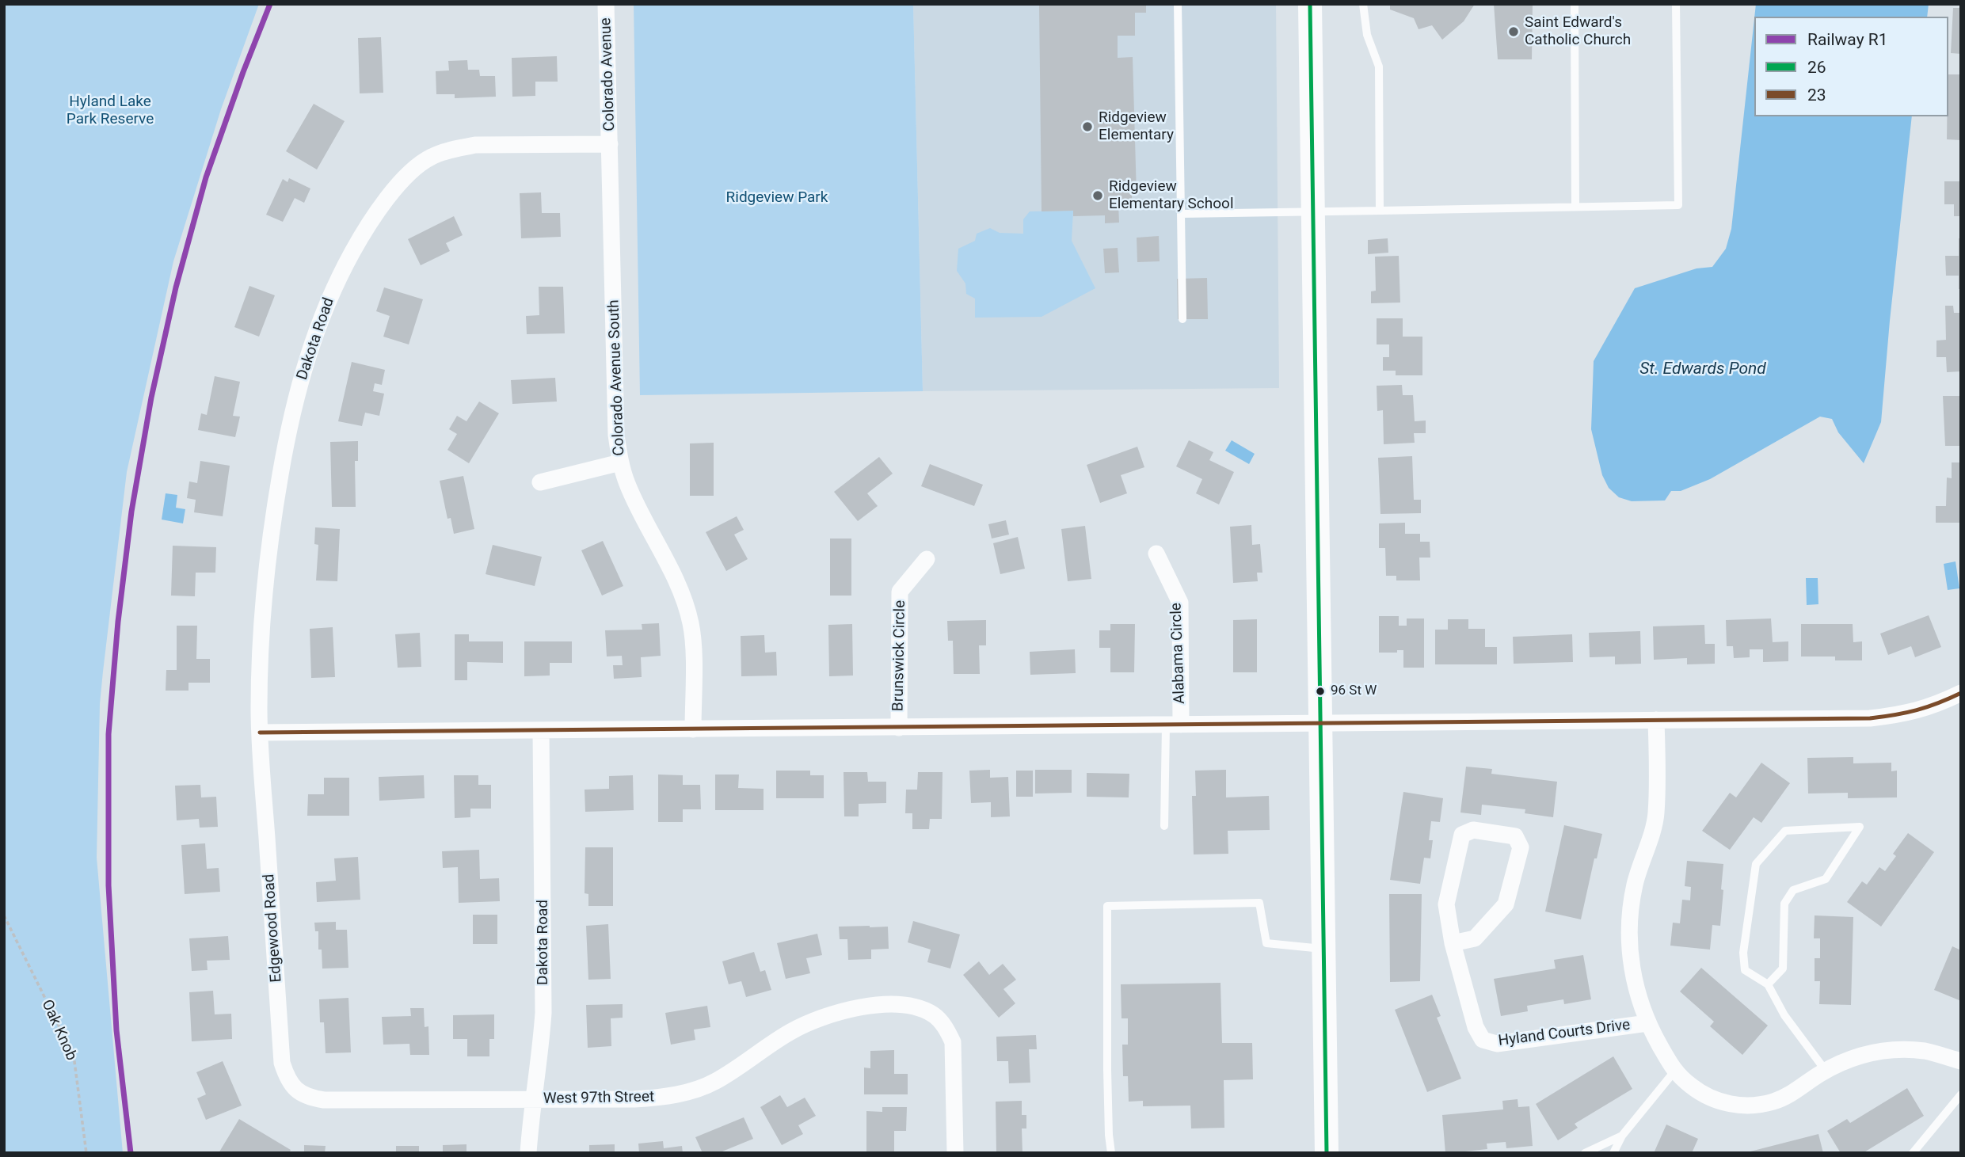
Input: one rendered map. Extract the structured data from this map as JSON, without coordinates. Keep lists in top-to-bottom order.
{
  "streets": {
    "street": [
      "Colorado Avenue",
      "Dakota Road",
      "Colorado Avenue South",
      "Alabama Circle",
      "Brunswick Circle",
      "Edgewood Road",
      "Hyland Courts Drive",
      "West 97th Street"
    ],
    "path": ["Oak Knob"]
  },
  "crossings": [
    ["Colorado Avenue", "Dakota Road"],
    ["Colorado Avenue", "Colorado Avenue South"],
    ["Dakota Road", "Colorado Avenue South"],
    ["Dakota Road", "Edgewood Road"],
    ["Dakota Road", "West 97th Street"],
    ["Edgewood Road", "West 97th Street"]
  ],
  "water": ["St. Edwards Pond"],
  "parks": ["Hyland Lake Park Reserve", "Ridgeview Park"],
  "places": [
    "Saint Edward's Catholic Church",
    "Ridgeview Elementary",
    "Ridgeview Elementary School",
    "96 St W"
  ],
  "lines": ["rail line R1", "transit line 26", "transit line 23"],
  "legend": ["Railway R1", "26", "23"]
}
